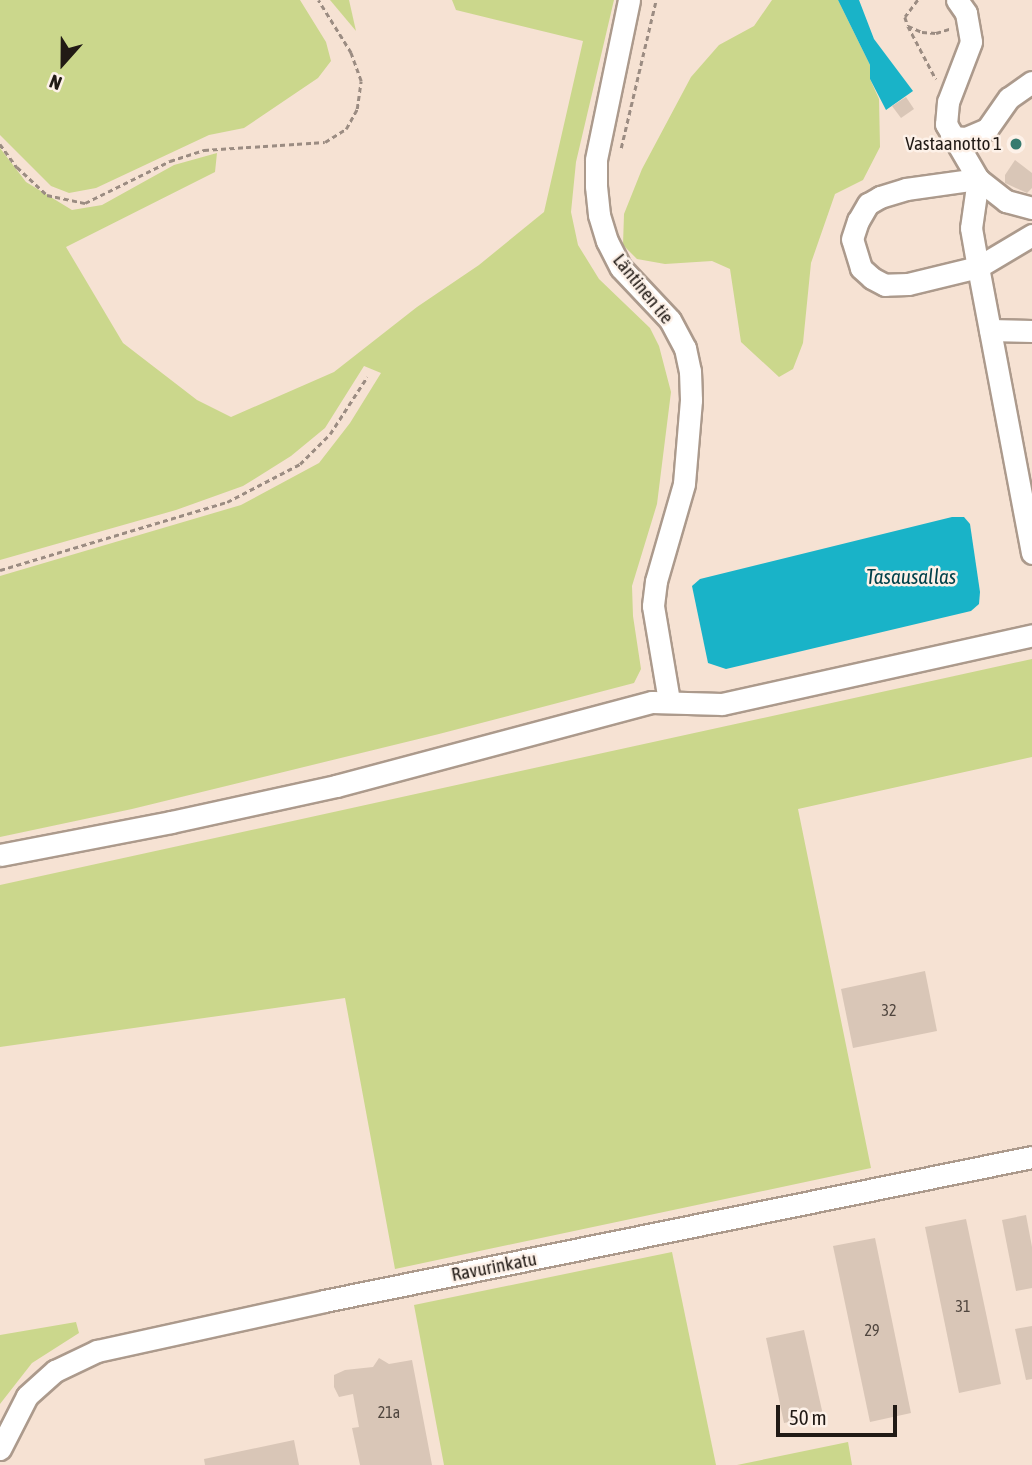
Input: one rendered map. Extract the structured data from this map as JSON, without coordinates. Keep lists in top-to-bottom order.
{
  "streets": {
    "street": ["Läntinen tie", "Ravurinkatu"]
  },
  "water": ["Tasausallas"],
  "places": ["Vastaanotto 1"],
  "house_numbers": [
    "32",
    "31",
    "29",
    "21a"
  ],
  "scale_bar": "50 m",
  "north": "bottom"
}
